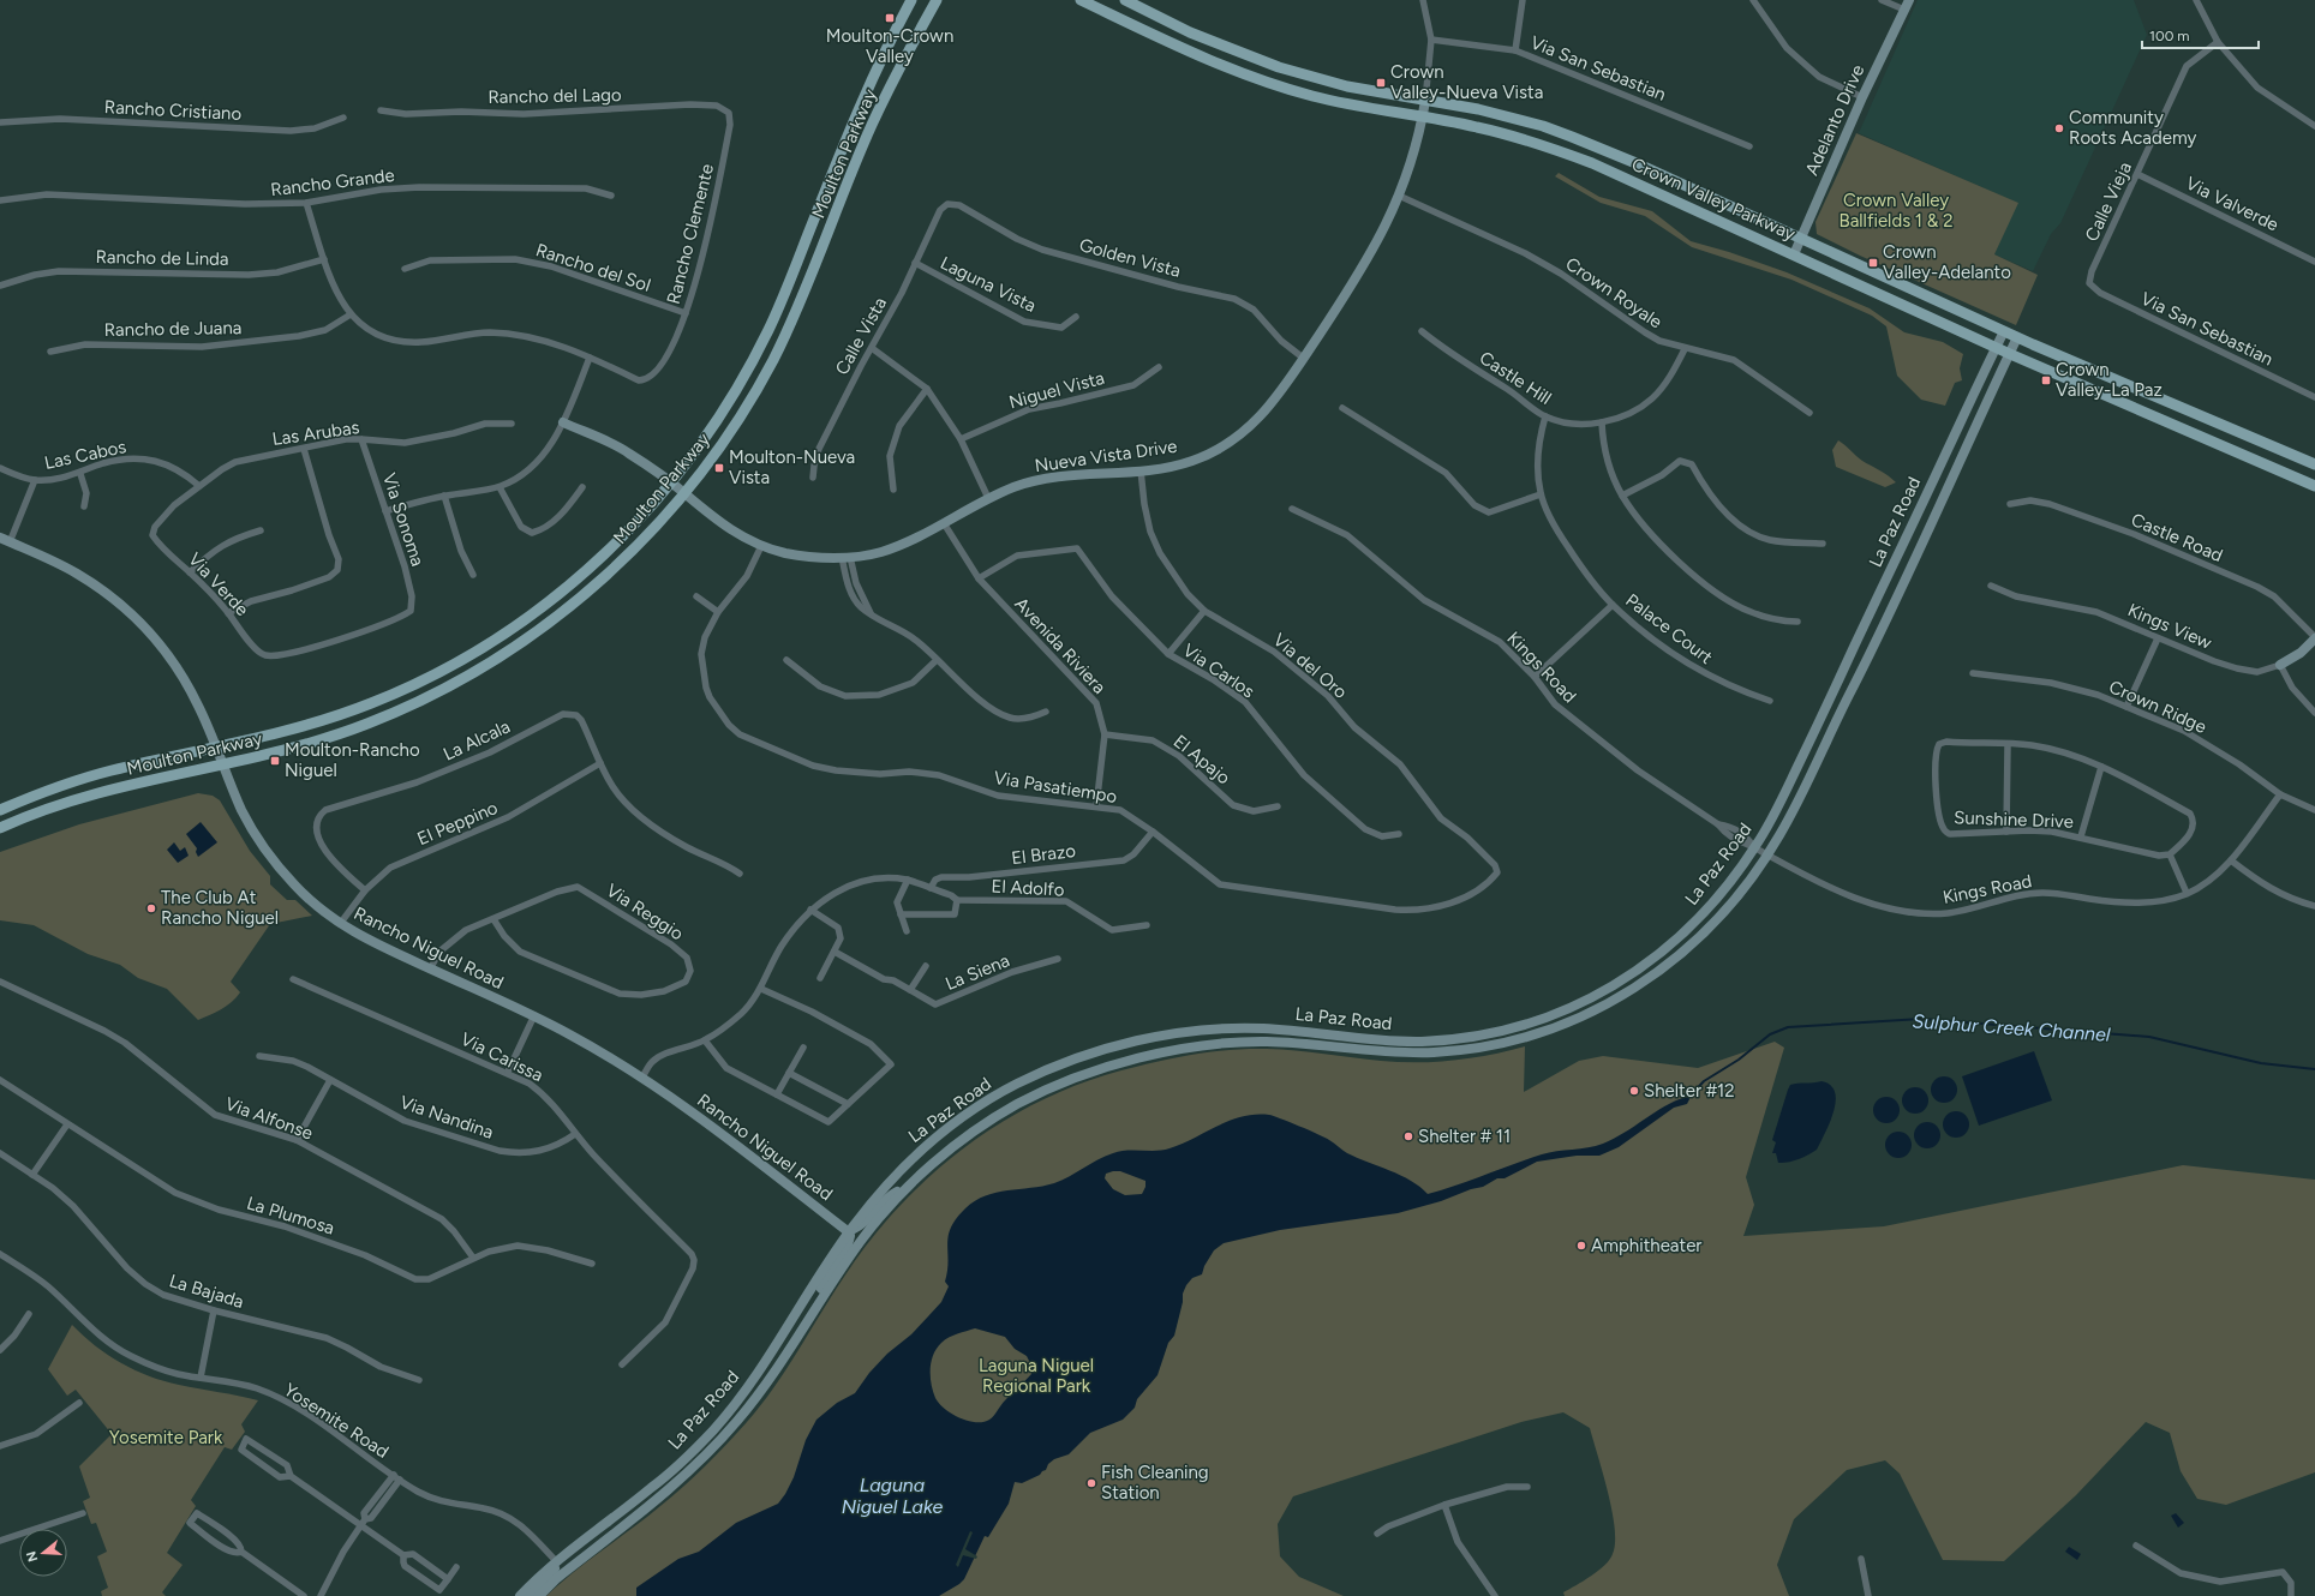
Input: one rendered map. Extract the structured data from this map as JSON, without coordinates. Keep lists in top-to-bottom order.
{
  "streets": {
    "main road": [
      "Adelanto Drive",
      "Moulton Parkway",
      "Crown Valley Parkway",
      "Nueva Vista Drive",
      "La Paz Road",
      "Rancho Niguel Road"
    ],
    "street": [
      "Via San Sebastian",
      "Rancho del Lago",
      "Rancho Cristiano",
      "Rancho Grande",
      "Calle Vieja",
      "Via Valverde",
      "Rancho Clemente",
      "Rancho de Linda",
      "Golden Vista",
      "Rancho del Sol",
      "Laguna Vista",
      "Crown Royale",
      "Rancho de Juana",
      "Calle Vista",
      "Castle Hill",
      "Niguel Vista",
      "Las Arubas",
      "Las Cabos",
      "Via Sonoma",
      "Castle Road",
      "Via Verde",
      "Kings View",
      "Palace Court",
      "Avenida Riviera",
      "Via del Oro",
      "Kings Road",
      "Via Carlos",
      "Crown Ridge",
      "La Alcala",
      "El Apajo",
      "Via Pasatiempo",
      "Sunshine Drive",
      "El Peppino",
      "El Brazo",
      "El Adolfo",
      "Via Reggio",
      "La Siena",
      "Via Carissa",
      "Via Nandina",
      "Via Alfonse",
      "La Plumosa",
      "La Bajada",
      "Yosemite Road"
    ]
  },
  "crossings": [
    ["Via San Sebastian", "Calle Vieja"],
    ["Via San Sebastian", "Nueva Vista Drive"],
    ["Rancho del Lago", "Rancho Clemente"],
    ["Adelanto Drive", "Crown Valley Parkway"],
    ["Moulton Parkway", "Nueva Vista Drive"],
    ["Moulton Parkway", "Rancho Niguel Road"],
    ["Crown Valley Parkway", "Nueva Vista Drive"],
    ["Crown Valley Parkway", "La Paz Road"],
    ["Calle Vieja", "Via Valverde"],
    ["Rancho Clemente", "Rancho del Sol"],
    ["Golden Vista", "Calle Vista"],
    ["Golden Vista", "Nueva Vista Drive"],
    ["Laguna Vista", "Calle Vista"],
    ["Crown Royale", "Castle Hill"],
    ["Crown Royale", "Nueva Vista Drive"],
    ["Castle Hill", "Palace Court"],
    ["Las Arubas", "Las Cabos"],
    ["Las Arubas", "Via Sonoma"],
    ["Las Arubas", "Via Verde"],
    ["Nueva Vista Drive", "Avenida Riviera"],
    ["Nueva Vista Drive", "Via del Oro"],
    ["Nueva Vista Drive", "Via Pasatiempo"],
    ["Via Sonoma", "Via Verde"],
    ["La Paz Road", "Kings Road"],
    ["La Paz Road", "Rancho Niguel Road"],
    ["La Paz Road", "Yosemite Road"],
    ["Avenida Riviera", "Via Carlos"],
    ["Avenida Riviera", "El Apajo"],
    ["Avenida Riviera", "Via Pasatiempo"],
    ["Via del Oro", "Via Pasatiempo"],
    ["Kings Road", "Crown Ridge"],
    ["La Alcala", "El Peppino"],
    ["Via Pasatiempo", "El Brazo"],
    ["El Peppino", "Rancho Niguel Road"],
    ["El Brazo", "El Adolfo"],
    ["El Adolfo", "Rancho Niguel Road"],
    ["Via Reggio", "Rancho Niguel Road"],
    ["Via Carissa", "Via Nandina"],
    ["Via Alfonse", "La Plumosa"]
  ],
  "water": ["Sulphur Creek Channel", "Laguna Niguel Lake"],
  "parks": ["Crown Valley Ballfields 1 & 2", "Laguna Niguel Regional Park", "Yosemite Park"],
  "places": {
    "transit": [
      "Moulton-Crown Valley",
      "Crown Valley-Nueva Vista",
      "Crown Valley-Adelanto",
      "Crown Valley-La Paz",
      "Moulton-Nueva Vista",
      "Moulton-Rancho Niguel"
    ],
    "other": [
      "Community Roots Academy",
      "The Club At Rancho Niguel",
      "Shelter #12",
      "Shelter # 11",
      "Amphitheater",
      "Fish Cleaning Station"
    ]
  },
  "scale_bar": "100 m",
  "north": "left"
}
